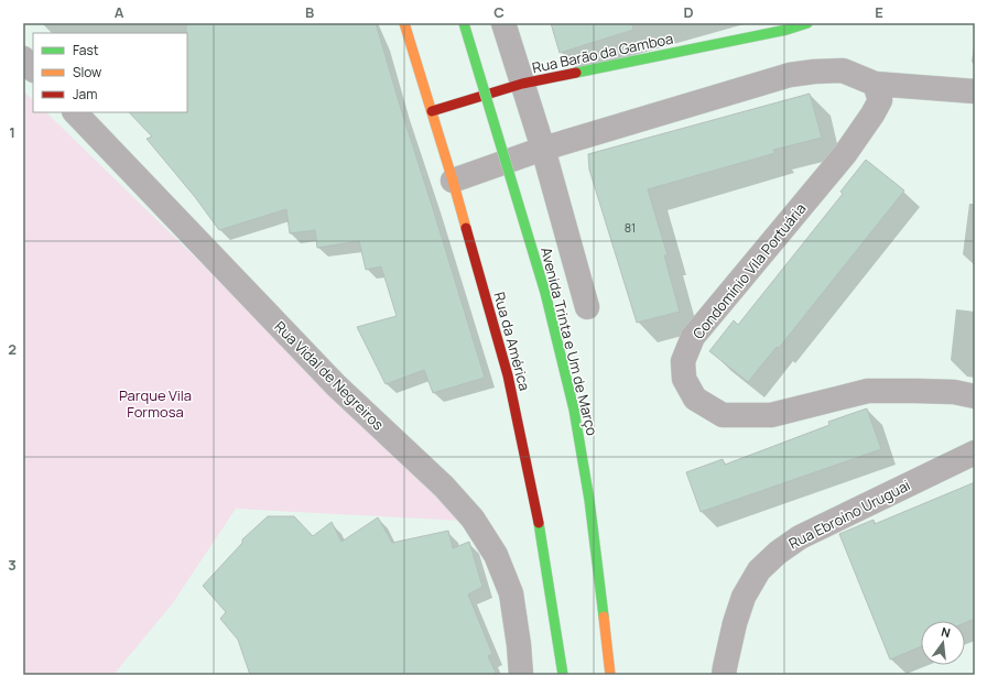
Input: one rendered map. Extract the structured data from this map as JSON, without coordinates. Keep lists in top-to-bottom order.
{
  "streets": {
    "main road": ["Rua Barão da Gamboa", "Rua da América", "Avenida Trinta e Um de Março"],
    "street": ["Condomínio Vila Portuária", "Rua Vidal de Negreiros", "Rua Ebroíno Uruguai"]
  },
  "crossings": [
    ["Rua Barão da Gamboa", "Rua da América"]
  ],
  "parks": ["Parque Vila Formosa"],
  "house_numbers": ["81"],
  "legend": ["Fast", "Slow", "Jam"],
  "north": "top",
  "grid": {
    "columns": [
      "A",
      "B",
      "C",
      "D",
      "E"
    ],
    "rows": ["1", "2", "3"]
  }
}
